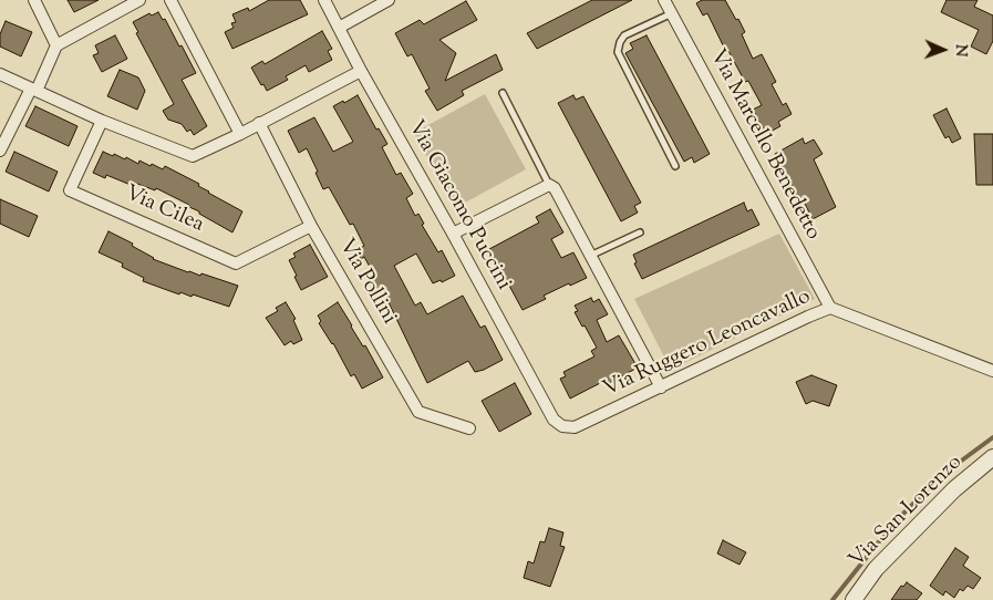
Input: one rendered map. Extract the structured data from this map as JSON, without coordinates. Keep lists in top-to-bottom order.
{
  "streets": {
    "street": [
      "Via Marcello Benedetto",
      "Via Giacomo Puccini",
      "Via Cilea",
      "Via Pollini",
      "Via Ruggero Leoncavallo",
      "Via San Lorenzo"
    ]
  },
  "crossings": [
    ["Via Marcello Benedetto", "Via Ruggero Leoncavallo"],
    ["Via Giacomo Puccini", "Via Ruggero Leoncavallo"],
    ["Via Cilea", "Via Pollini"]
  ],
  "north": "right"
}
